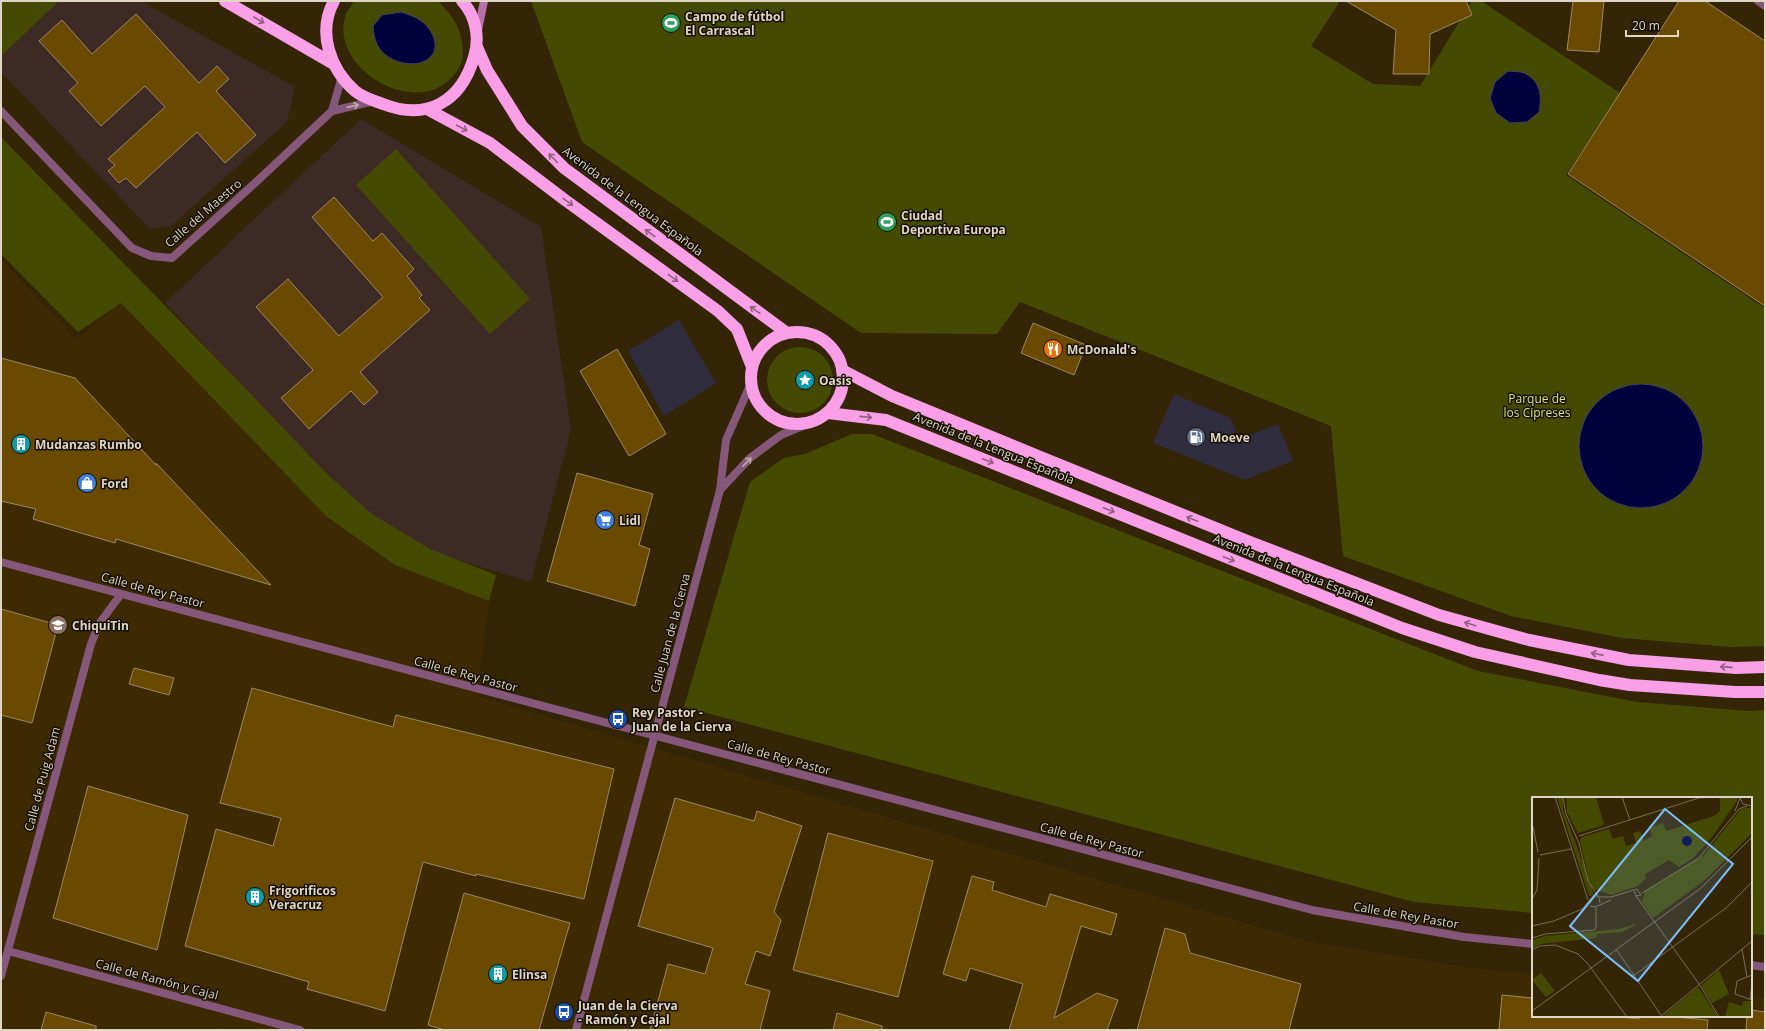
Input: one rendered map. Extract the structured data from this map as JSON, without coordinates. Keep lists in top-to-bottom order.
{
  "streets": {
    "highway": ["Avenida de la Lengua Española"],
    "street": [
      "Calle del Maestro",
      "Calle de Rey Pastor",
      "Calle Juan de la Cierva",
      "Calle de Puig Adam",
      "Calle de Ramón y Cajal"
    ]
  },
  "crossings": [
    ["Avenida de la Lengua Española", "Calle Juan de la Cierva"],
    ["Calle de Rey Pastor", "Calle Juan de la Cierva"],
    ["Calle de Rey Pastor", "Calle de Puig Adam"],
    ["Calle de Puig Adam", "Calle de Ramón y Cajal"]
  ],
  "parks": ["Parque de los Cipreses"],
  "places": {
    "sports": ["Campo de fútbol El Carrascal", "Ciudad Deportiva Europa"],
    "restaurant": ["McDonald's"],
    "place": ["Oasis"],
    "fuel station": ["Moeve"],
    "building": ["Mudanzas Rumbo", "Frigorificos Veracruz", "Elinsa"],
    "shop": ["Ford"],
    "supermarket": ["Lidl"],
    "school or university": ["ChiquiTin"],
    "bus stop": ["Rey Pastor - Juan de la Cierva", "Juan de la Cierva - Ramón y Cajal"]
  },
  "scale_bar": "20 m"
}
